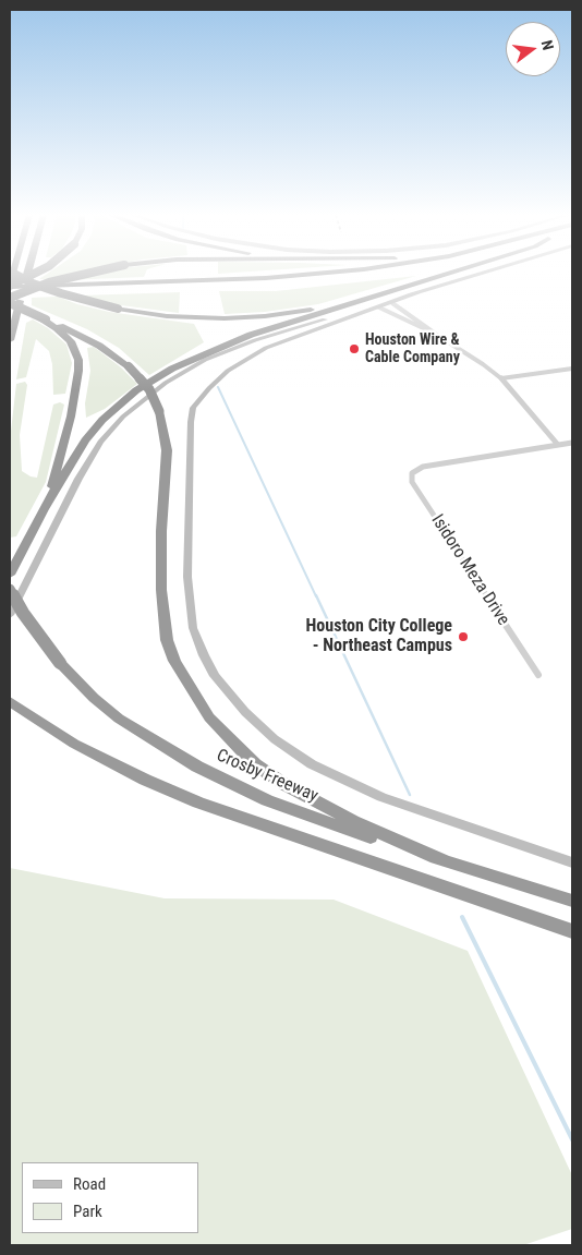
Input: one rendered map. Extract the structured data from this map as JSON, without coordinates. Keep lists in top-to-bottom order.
{
  "streets": {
    "highway": ["Crosby Freeway"],
    "street": ["Isidoro Meza Drive"]
  },
  "places": ["Houston Wire & Cable Company", "Houston City College - Northeast Campus"],
  "legend": ["Road", "Park"],
  "north": "right"
}
